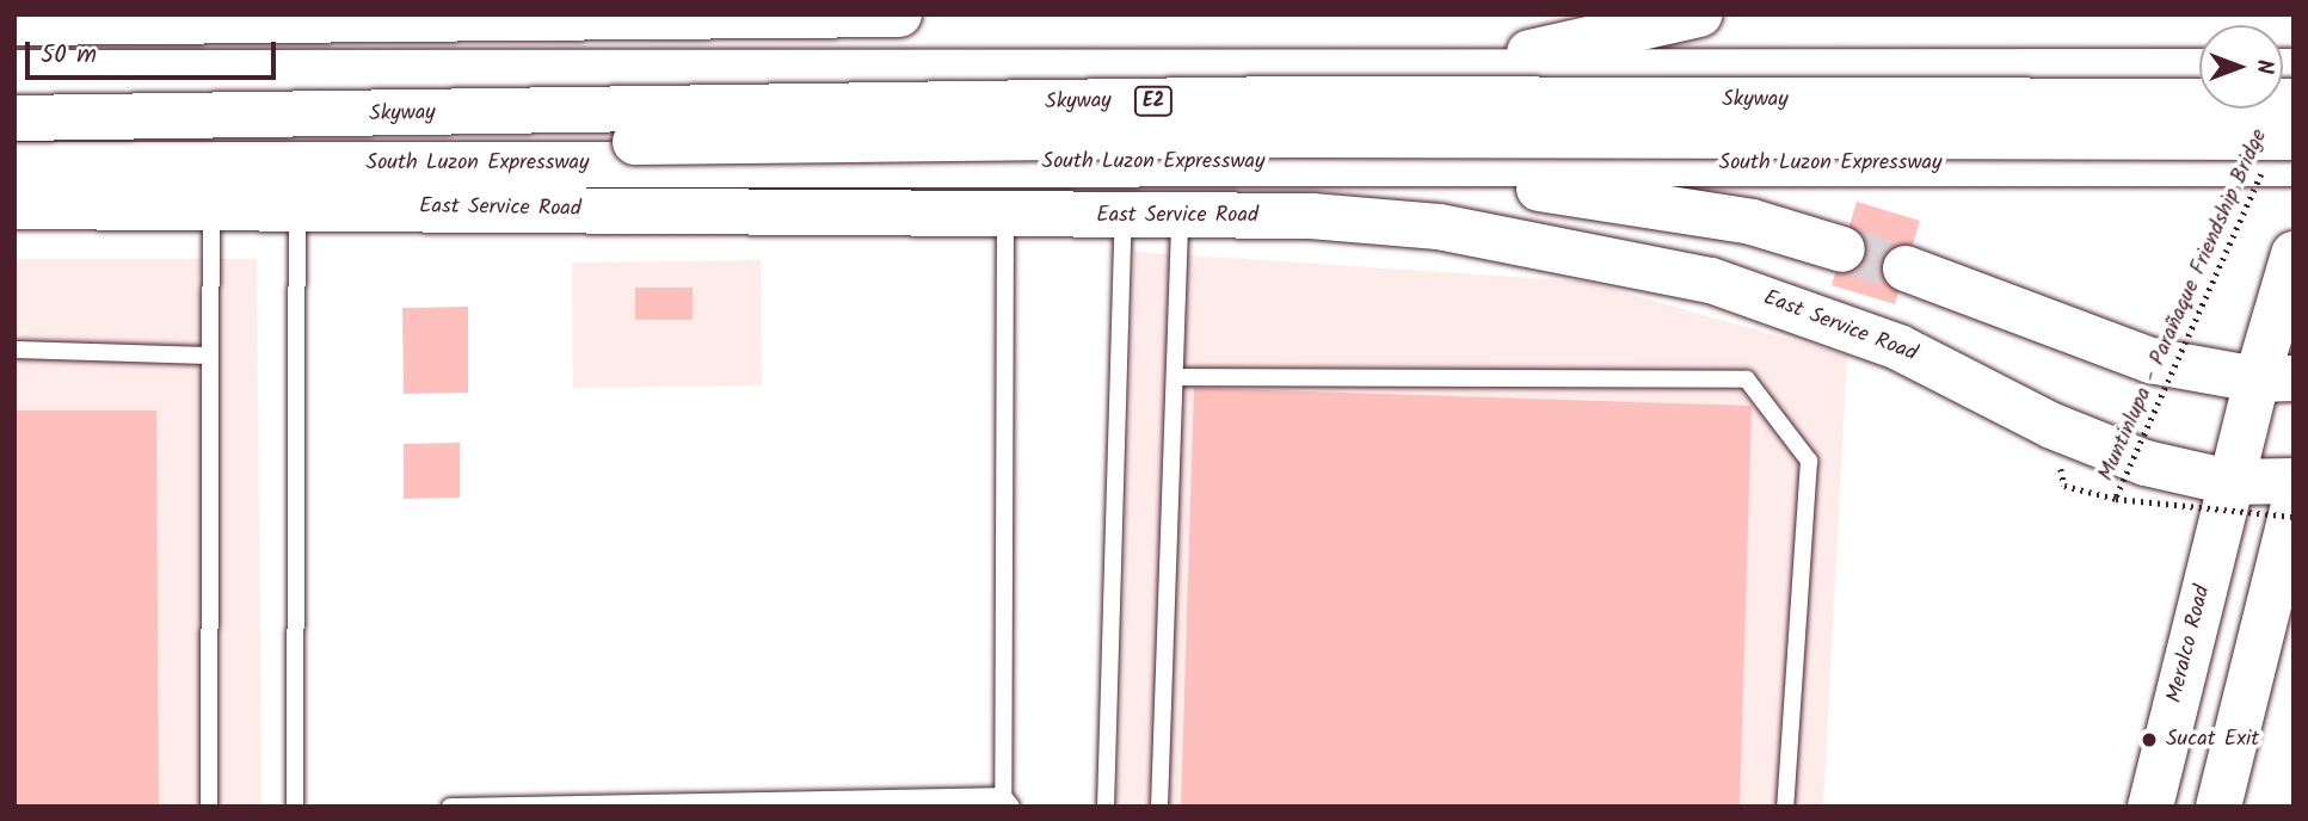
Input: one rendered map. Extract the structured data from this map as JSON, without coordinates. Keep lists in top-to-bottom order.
{
  "streets": {
    "main road": [
      "Skyway",
      "E2",
      "South Luzon Expressway",
      "East Service Road",
      "Meralco Road"
    ],
    "path": ["Muntinlupa - Parañaque Friendship Bridge"]
  },
  "crossings": [
    ["Skyway", "South Luzon Expressway"],
    ["Skyway", "Muntinlupa - Parañaque Friendship Bridge"],
    ["South Luzon Expressway", "Muntinlupa - Parañaque Friendship Bridge"],
    ["East Service Road", "Meralco Road"]
  ],
  "places": ["Sucat Exit"],
  "scale_bar": "50 m",
  "north": "right"
}
